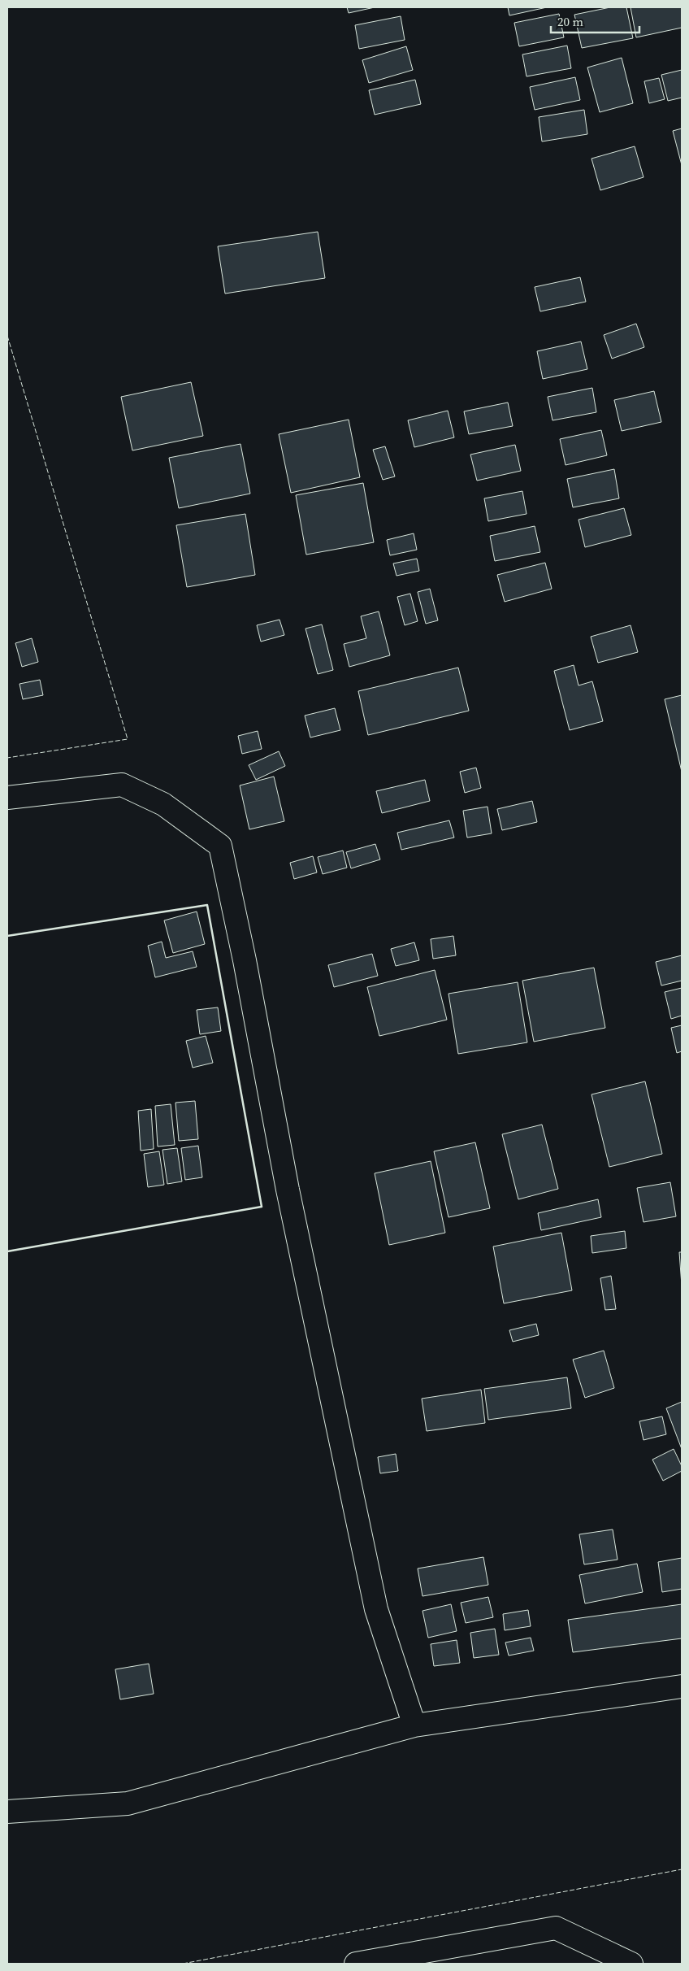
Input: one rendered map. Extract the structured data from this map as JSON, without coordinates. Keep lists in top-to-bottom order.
{
  "scale_bar": "20 m"
}
